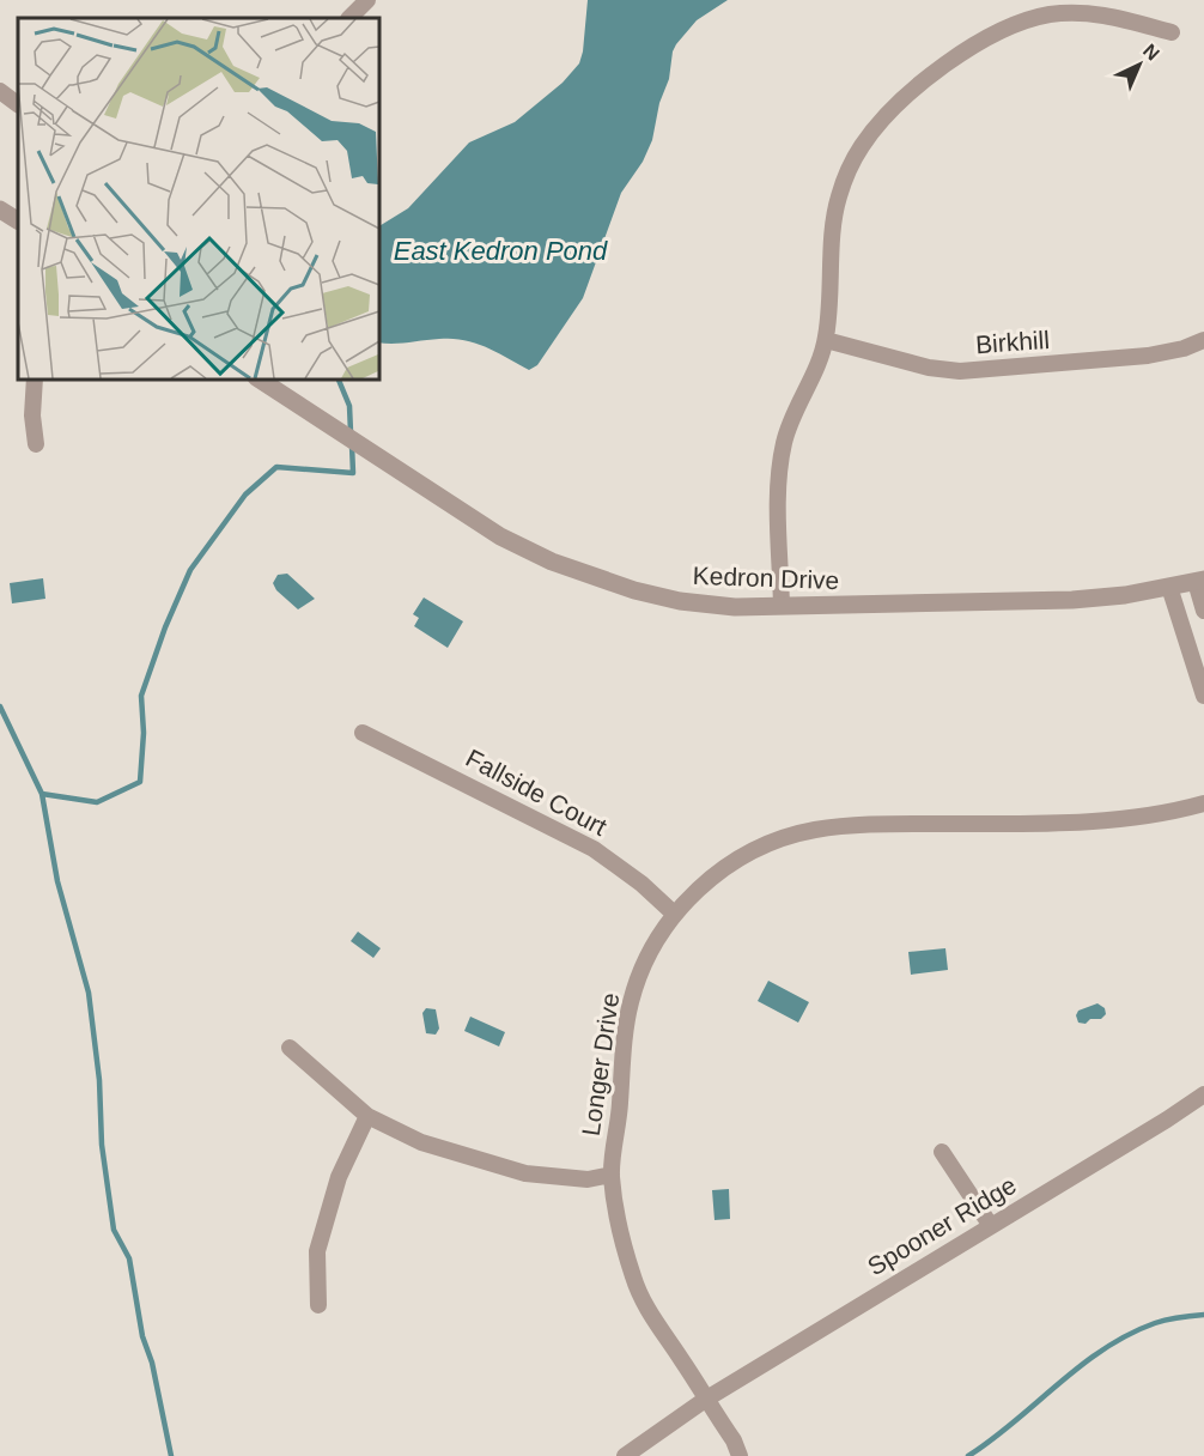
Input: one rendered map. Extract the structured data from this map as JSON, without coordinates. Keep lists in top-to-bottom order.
{
  "streets": {
    "street": [
      "Birkhill",
      "Kedron Drive",
      "Fallside Court",
      "Longer Drive",
      "Spooner Ridge"
    ]
  },
  "crossings": [
    ["Fallside Court", "Longer Drive"],
    ["Longer Drive", "Spooner Ridge"]
  ],
  "water": ["East Kedron Pond"],
  "north": "top right"
}
